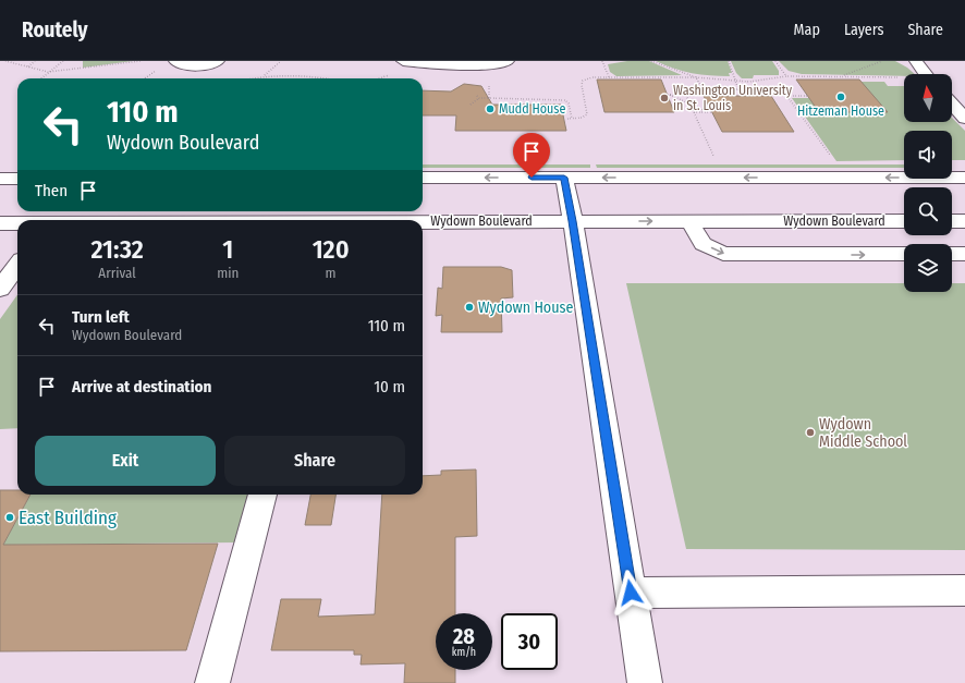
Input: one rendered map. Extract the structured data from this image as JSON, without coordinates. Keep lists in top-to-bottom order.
{
  "streets": {
    "street": ["Wydown Boulevard"]
  },
  "places": [
    "Hitzeman House",
    "Washington University in St. Louis",
    "Mudd House",
    "Wydown House",
    "Wydown Middle School",
    "East Building"
  ],
  "north": "top",
  "page": {
    "header": "Routely",
    "nav": ["Map", "Layers", "Share"],
    "turn": ["110 m", "Wydown Boulevard"],
    "then": "Then",
    "eta": [
      "21:32",
      "Arrival",
      "1",
      "min",
      "120",
      "m"
    ],
    "list": [
      {
        "name": "Turn left",
        "note": "Wydown Boulevard",
        "value": "110 m"
      },
      {
        "name": "Arrive at destination",
        "value": "10 m"
      }
    ],
    "buttons": ["Exit", "Share"],
    "speed": "28 km/h",
    "limit": "30"
  }
}
